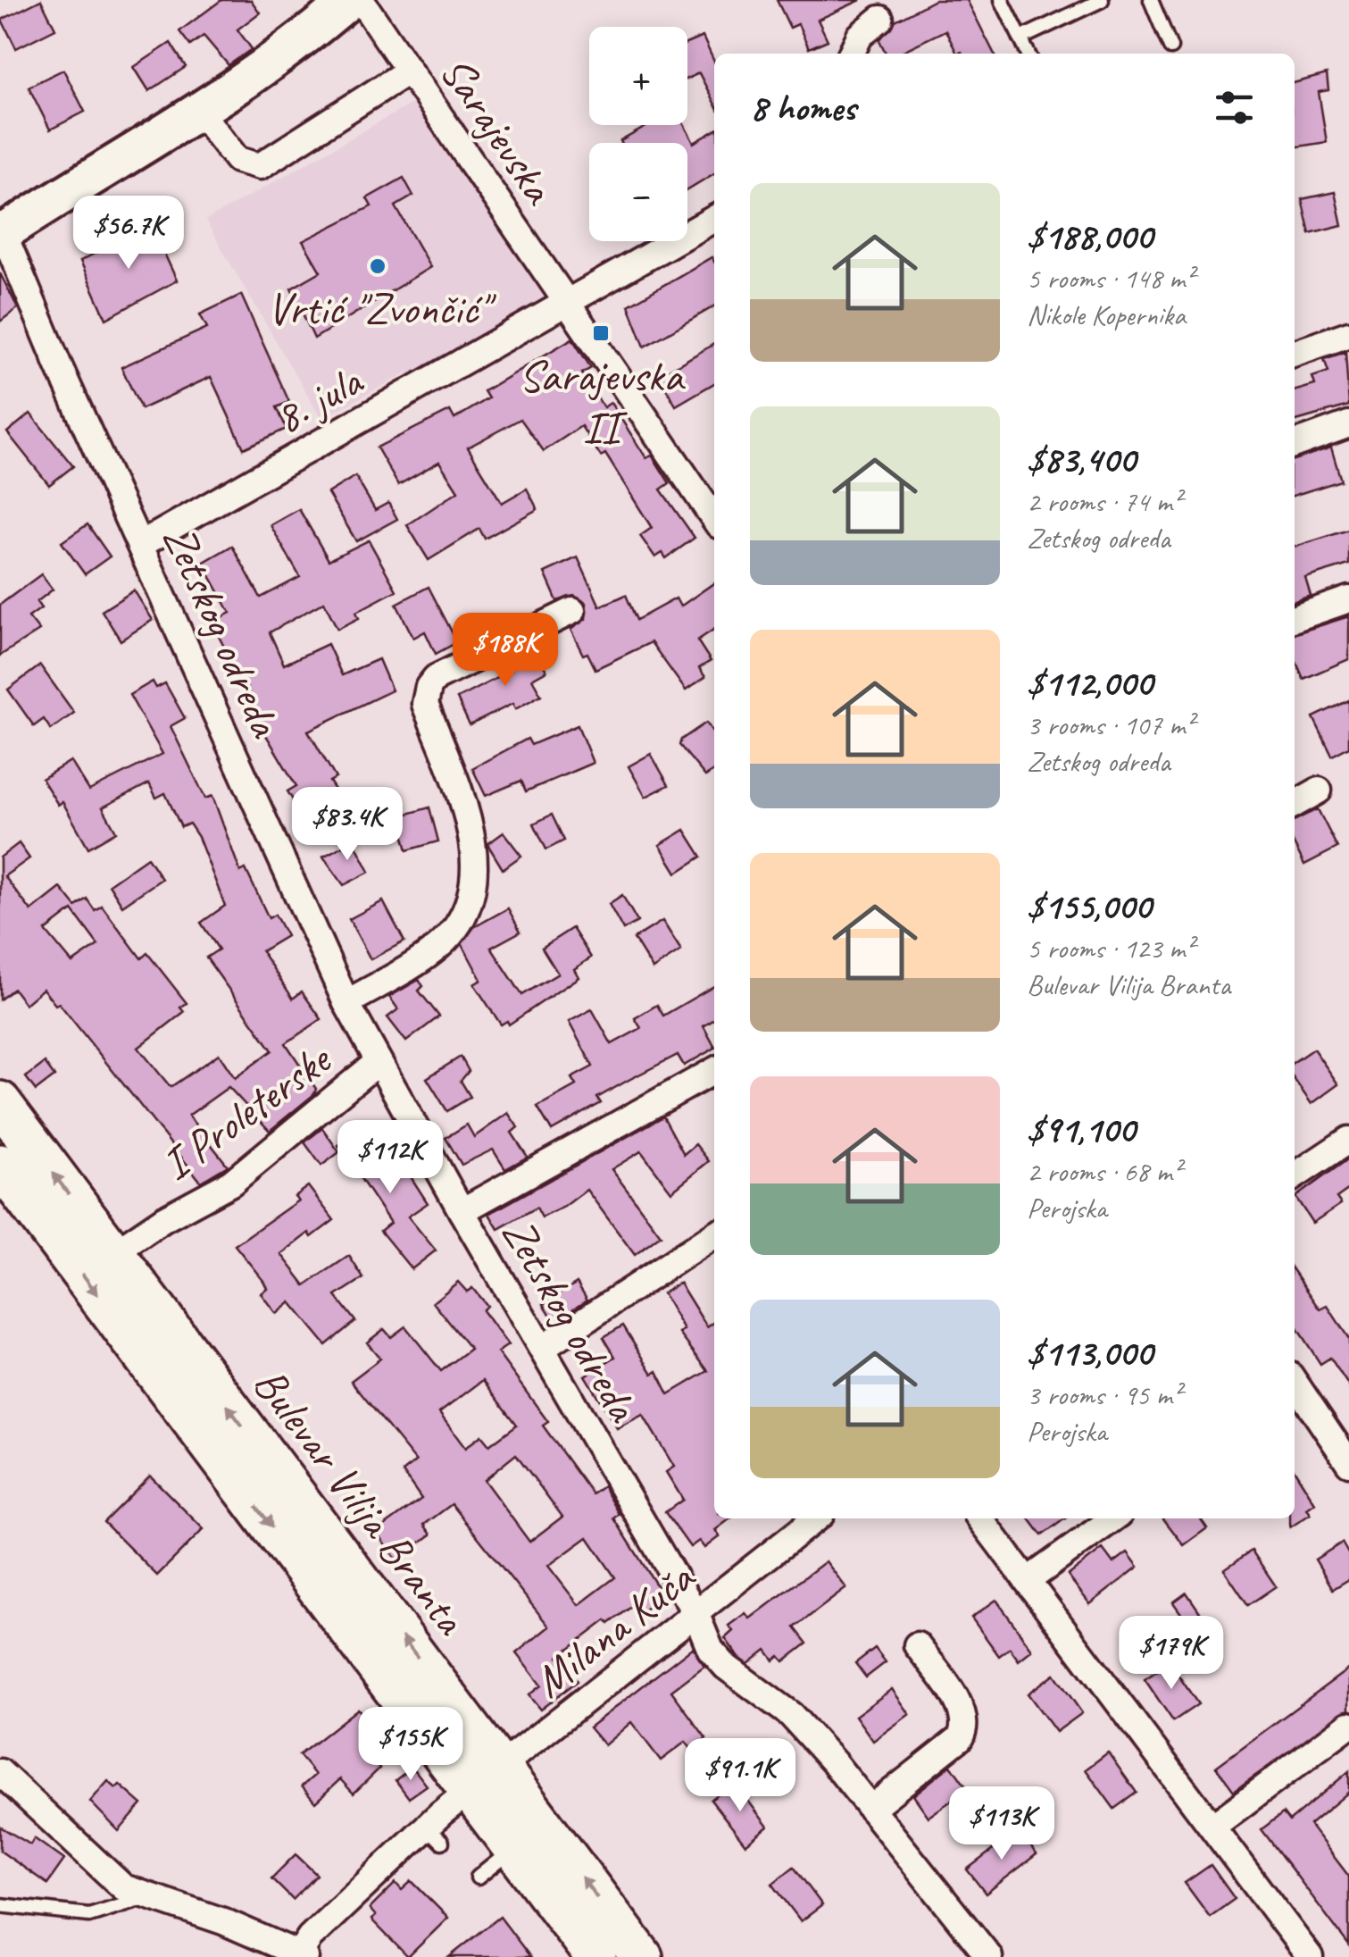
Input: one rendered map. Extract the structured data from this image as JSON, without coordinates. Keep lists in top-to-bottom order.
{
  "streets": {
    "main road": ["Bulevar Vilija Branta"],
    "street": [
      "Sarajevska",
      "8. jula",
      "Zetskog odreda",
      "I Proleterske",
      "Milana Kuča"
    ]
  },
  "crossings": [
    ["Sarajevska", "8. jula"],
    ["8. jula", "Zetskog odreda"],
    ["Zetskog odreda", "I Proleterske"],
    ["Zetskog odreda", "Milana Kuča"],
    ["I Proleterske", "Bulevar Vilija Branta"],
    ["Bulevar Vilija Branta", "Milana Kuča"]
  ],
  "places": {
    "other": ["Vrtić \"Zvončić\""],
    "transit": ["Sarajevska II"]
  },
  "page": {
    "map_buttons": ["+", "−"],
    "heading": "8 homes",
    "list": [
      {
        "name": "$188,000",
        "note": "5 rooms · 148 m² · Nikole Kopernika"
      },
      {
        "name": "$83,400",
        "note": "2 rooms · 74 m² · Zetskog odreda"
      },
      {
        "name": "$112,000",
        "note": "3 rooms · 107 m² · Zetskog odreda"
      },
      {
        "name": "$155,000",
        "note": "5 rooms · 123 m² · Bulevar Vilija Branta"
      },
      {
        "name": "$91,100",
        "note": "2 rooms · 68 m² · Perojska"
      },
      {
        "name": "$113,000",
        "note": "3 rooms · 95 m² · Perojska"
      }
    ],
    "price": [
      "$56.7K",
      "$188K",
      "$83.4K",
      "$112K",
      "$179K",
      "$155K",
      "$91.1K",
      "$113K"
    ]
  }
}
